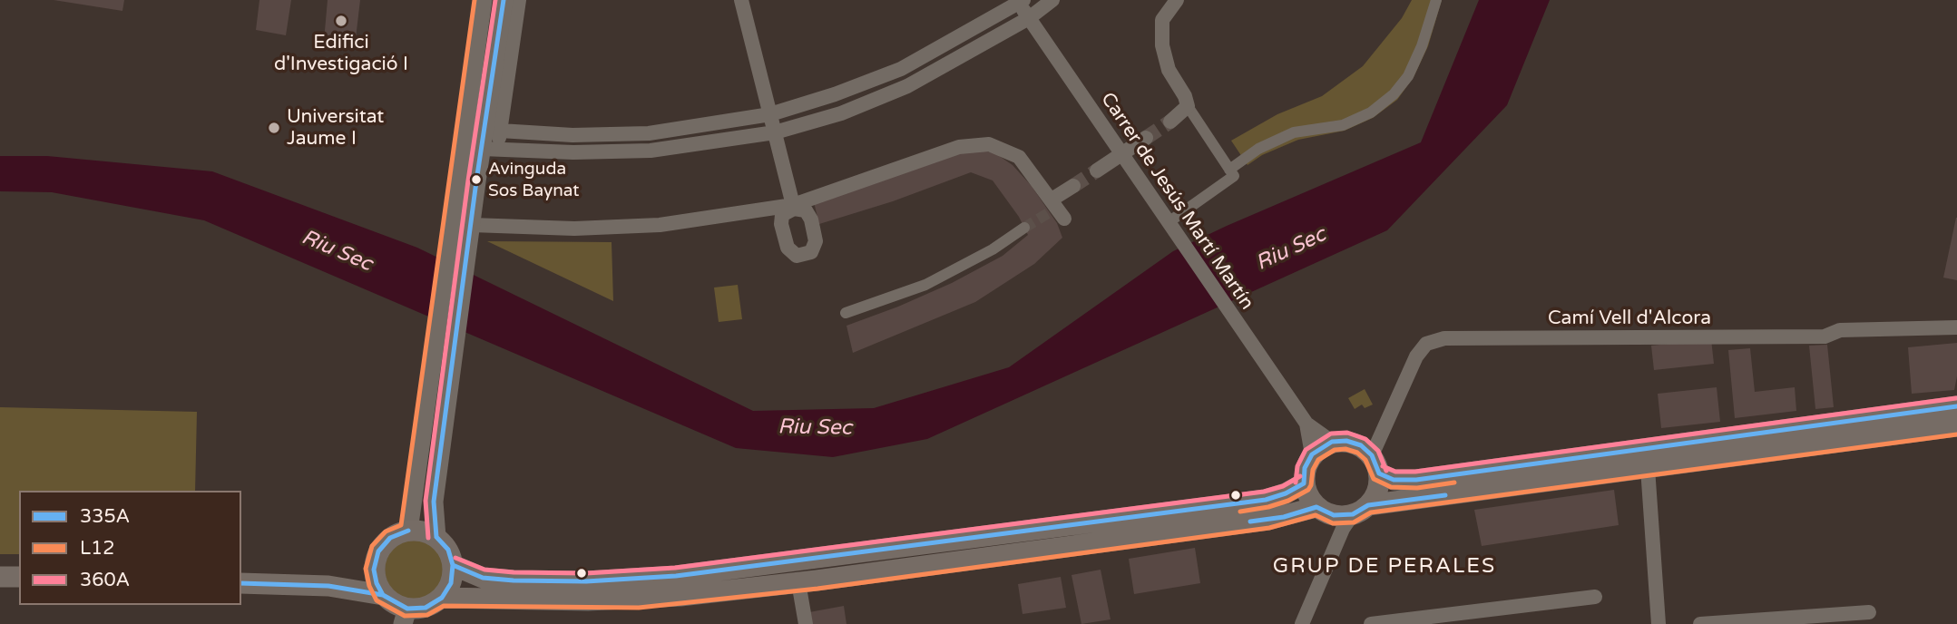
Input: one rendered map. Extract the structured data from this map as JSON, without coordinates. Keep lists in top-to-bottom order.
{
  "streets": {
    "street": ["Carrer de Jesús Martí Martín", "Camí Vell d'Alcora"]
  },
  "crossings": [
    ["Carrer de Jesús Martí Martín", "Camí Vell d'Alcora"]
  ],
  "districts": ["GRUP DE PERALES"],
  "water": ["Riu Sec"],
  "places": ["Edifici d'Investigació I", "Universitat Jaume I", "Avinguda Sos Baynat"],
  "lines": ["transit line 335A", "transit line L12", "transit line 360A"],
  "legend": ["335A", "L12", "360A"]
}
